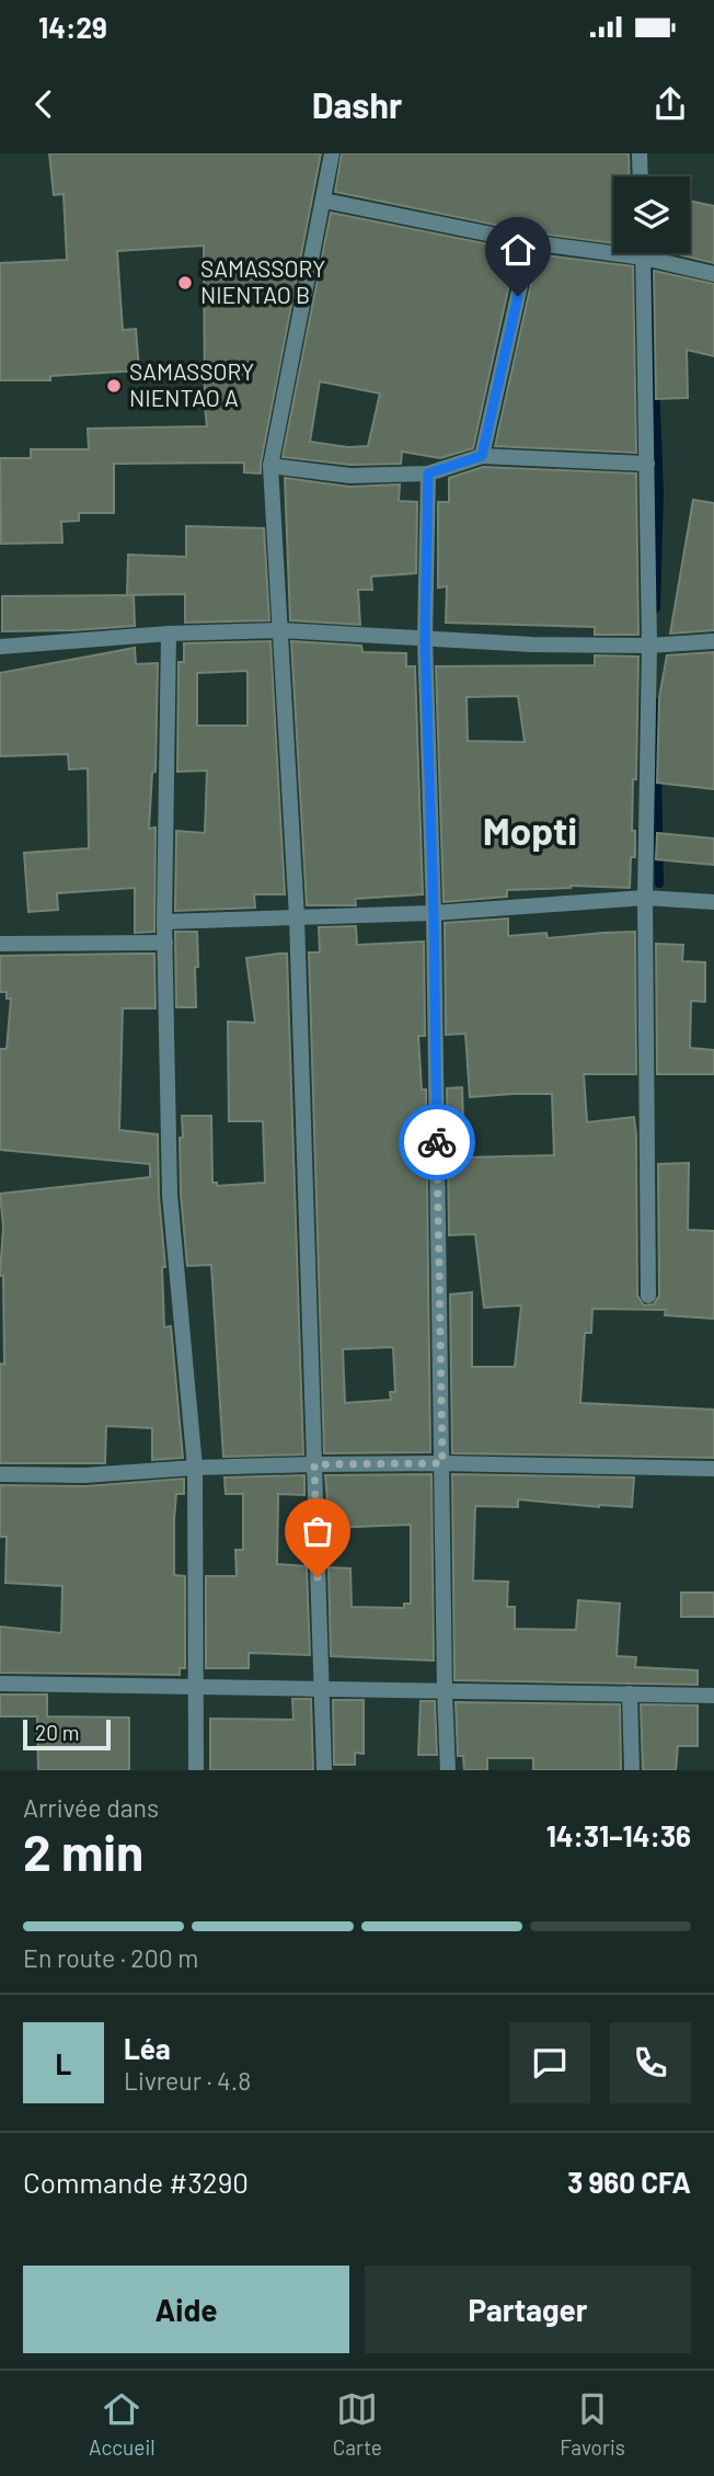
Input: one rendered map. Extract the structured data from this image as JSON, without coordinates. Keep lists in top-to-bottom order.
{
  "districts": ["Mopti"],
  "places": ["SAMASSORY NIENTAO B", "SAMASSORY NIENTAO A"],
  "scale_bar": "20 m",
  "page": {
    "status": "14:29",
    "header": "Dashr",
    "scale": "20 m",
    "heading": ["2 min", "Arrivée dans", "14:31–14:36"],
    "panel": [
      "Léa",
      "Livreur · 4.8",
      "Commande #3290",
      "3 960 CFA"
    ],
    "bar": "En route · 200 m",
    "round": "L",
    "buttons": ["Aide", "Partager"],
    "tabs": ["Accueil", "Carte", "Favoris"]
  }
}
